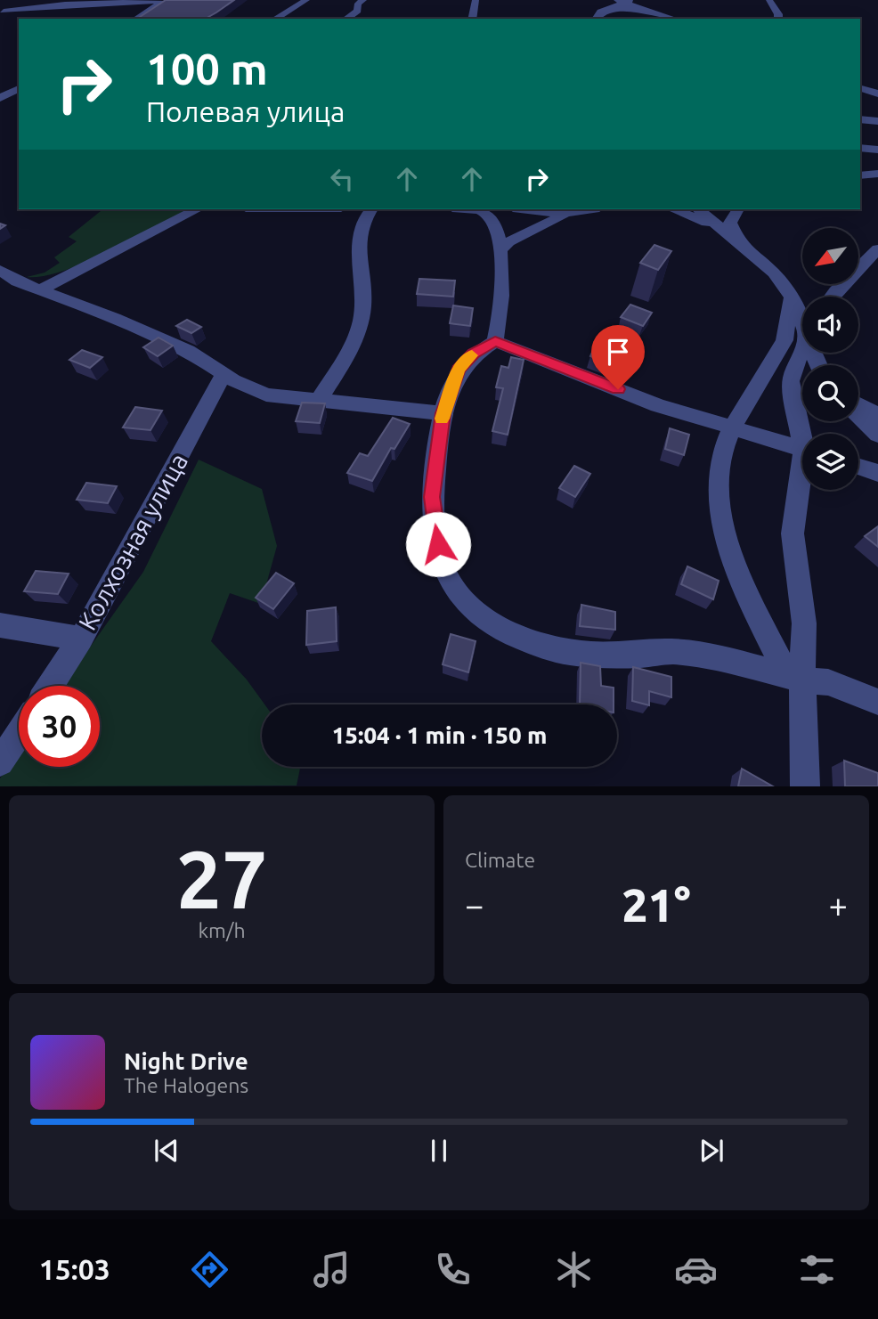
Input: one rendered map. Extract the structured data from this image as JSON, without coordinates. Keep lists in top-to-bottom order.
{
  "streets": {
    "street": ["Колхозная улица"]
  },
  "north": "bottom left",
  "page": {
    "turn": ["100 m", "Полевая улица"],
    "limit": "30",
    "trip": "15:04 · 1 min · 150 m",
    "tile": [
      ["27", "km/h"],
      "Climate"
    ],
    "heat": ["−", "21°", "+"],
    "song": ["Night Drive", "The Halogens"],
    "tabs": "15:03"
  }
}
